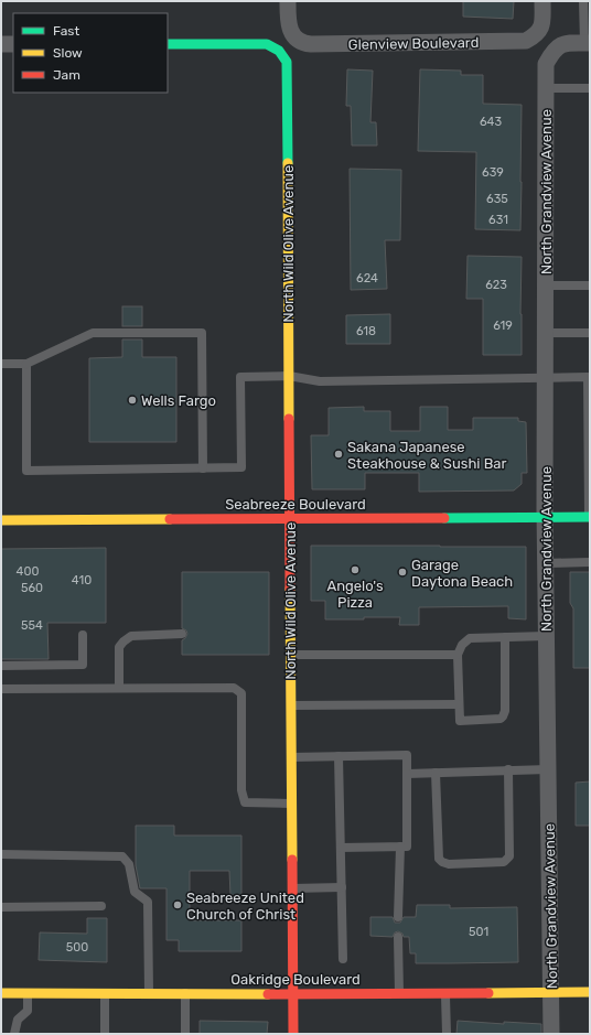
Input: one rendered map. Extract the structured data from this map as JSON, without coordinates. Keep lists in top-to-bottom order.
{
  "streets": {
    "main road": ["North Wild Olive Avenue", "Seabreeze Boulevard", "Oakridge Boulevard"],
    "street": ["Glenview Boulevard", "North Grandview Avenue"]
  },
  "crossings": [
    ["North Grandview Avenue", "Seabreeze Boulevard"],
    ["North Grandview Avenue", "Oakridge Boulevard"],
    ["North Wild Olive Avenue", "Seabreeze Boulevard"],
    ["North Wild Olive Avenue", "Oakridge Boulevard"]
  ],
  "places": [
    "Wells Fargo",
    "Sakana Japanese Steakhouse & Sushi Bar",
    "Angelo's Pizza",
    "Garage Daytona Beach",
    "Seabreeze United Church of Christ"
  ],
  "house_numbers": [
    "643",
    "639",
    "635",
    "631",
    "624",
    "623",
    "619",
    "618",
    "400",
    "410",
    "560",
    "554",
    "501",
    "500"
  ],
  "legend": ["Fast", "Slow", "Jam"]
}
